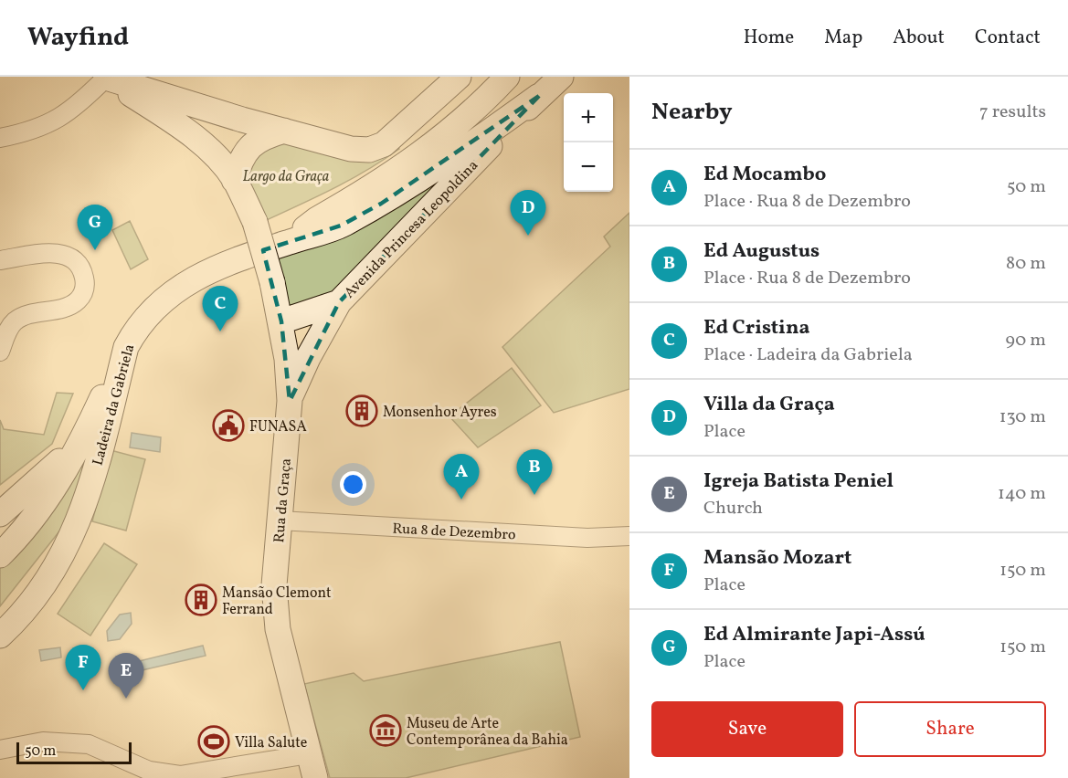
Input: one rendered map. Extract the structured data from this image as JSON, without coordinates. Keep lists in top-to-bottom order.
{
  "streets": {
    "main road": ["Avenida Princesa Leopoldina", "Ladeira da Gabriela", "Rua da Graça"],
    "street": ["Rua 8 de Dezembro"]
  },
  "crossings": [
    ["Avenida Princesa Leopoldina", "Ladeira da Gabriela"],
    ["Avenida Princesa Leopoldina", "Rua da Graça"],
    ["Rua da Graça", "Rua 8 de Dezembro"]
  ],
  "parks": ["Largo da Graça"],
  "places": {
    "building": ["Monsenhor Ayres", "Mansão Clemont Ferrand"],
    "public building": ["FUNASA"],
    "museum": ["Museu de Arte Contemporânea da Bahia"],
    "sports": ["Villa Salute"]
  },
  "scale_bar": "50 m",
  "page": {
    "header": "Wayfind",
    "nav": [
      "Home",
      "Map",
      "About",
      "Contact"
    ],
    "heading": ["Nearby", "7 results"],
    "map_buttons": ["+", "−"],
    "list": [
      {
        "mark": "A",
        "name": "Ed Mocambo",
        "note": "Place · Rua 8 de Dezembro",
        "value": "50 m"
      },
      {
        "mark": "B",
        "name": "Ed Augustus",
        "note": "Place · Rua 8 de Dezembro",
        "value": "80 m"
      },
      {
        "mark": "C",
        "name": "Ed Cristina",
        "note": "Place · Ladeira da Gabriela",
        "value": "90 m"
      },
      {
        "mark": "D",
        "name": "Villa da Graça",
        "note": "Place",
        "value": "130 m"
      },
      {
        "mark": "E",
        "name": "Igreja Batista Peniel",
        "note": "Church",
        "value": "140 m"
      },
      {
        "mark": "F",
        "name": "Mansão Mozart",
        "note": "Place",
        "value": "150 m"
      },
      {
        "mark": "G",
        "name": "Ed Almirante Japi-Assú",
        "note": "Place",
        "value": "150 m"
      }
    ],
    "pins": [
      "D",
      "G",
      "C",
      "B",
      "A",
      "F",
      "E"
    ],
    "buttons": ["Save", "Share"],
    "scale": "50 m"
  }
}
